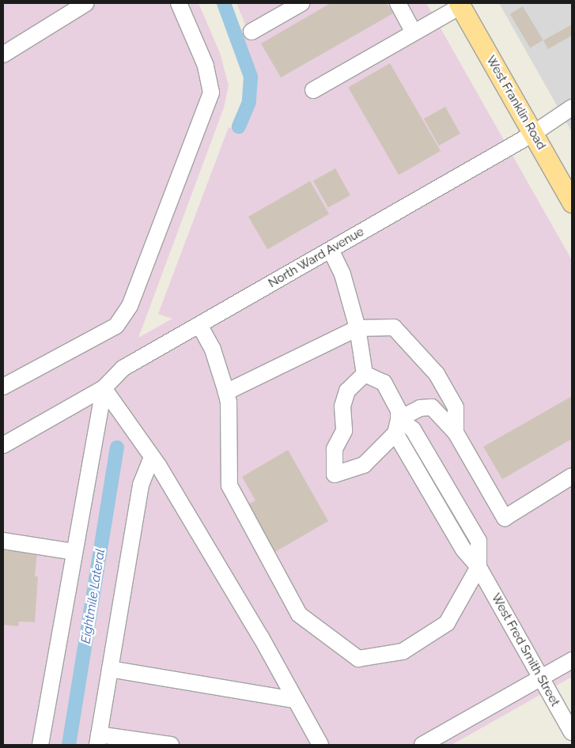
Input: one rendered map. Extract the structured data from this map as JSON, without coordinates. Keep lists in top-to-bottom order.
{
  "streets": {
    "main road": ["West Franklin Road"],
    "street": ["North Ward Avenue", "West Fred Smith Street"]
  },
  "crossings": [
    ["West Franklin Road", "North Ward Avenue"]
  ],
  "water": ["Eightmile Lateral"]
}
